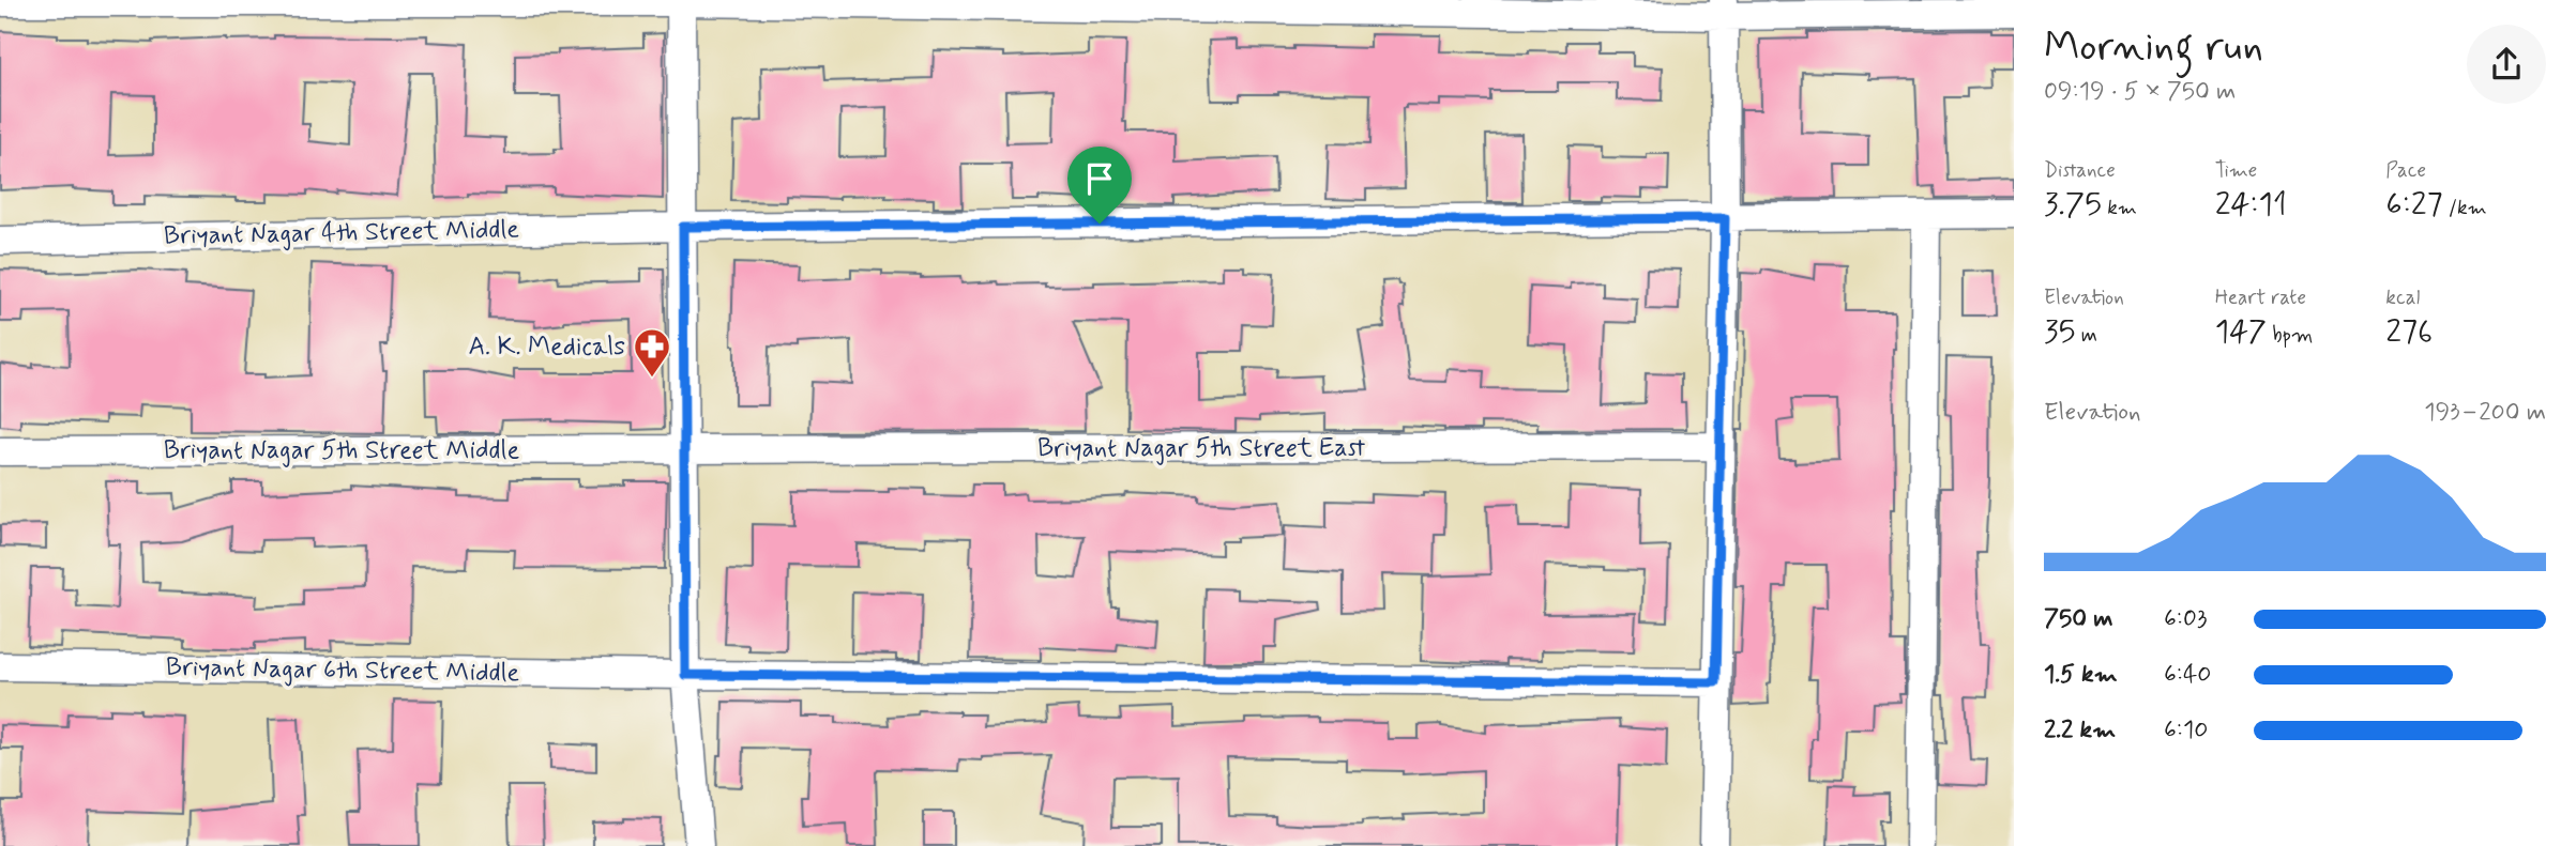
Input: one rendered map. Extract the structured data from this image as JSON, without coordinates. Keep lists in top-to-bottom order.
{
  "streets": {
    "street": [
      "Briyant Nagar 4th Street Middle",
      "Briyant Nagar 5th Street East",
      "Briyant Nagar 5th Street Middle",
      "Briyant Nagar 6th Street Middle"
    ]
  },
  "crossings": [
    ["Briyant Nagar 5th Street East", "Briyant Nagar 5th Street Middle"]
  ],
  "places": {
    "pharmacy": ["A. K. Medicals"]
  },
  "page": {
    "heading": ["Morning run", "09:19 · 5 × 750 m"],
    "stats": [
      ["Distance", "3.75 km"],
      ["Time", "24:11"],
      ["Pace", "6:27 /km"],
      ["Elevation", "35 m"],
      ["Heart rate", "147 bpm"],
      ["kcal", "276"]
    ],
    "chart": ["Elevation", "193–200 m"],
    "list": [
      {
        "name": "750 m",
        "note": "6:03"
      },
      {
        "name": "1.5 km",
        "note": "6:40"
      },
      {
        "name": "2.2 km",
        "note": "6:10"
      }
    ]
  }
}
